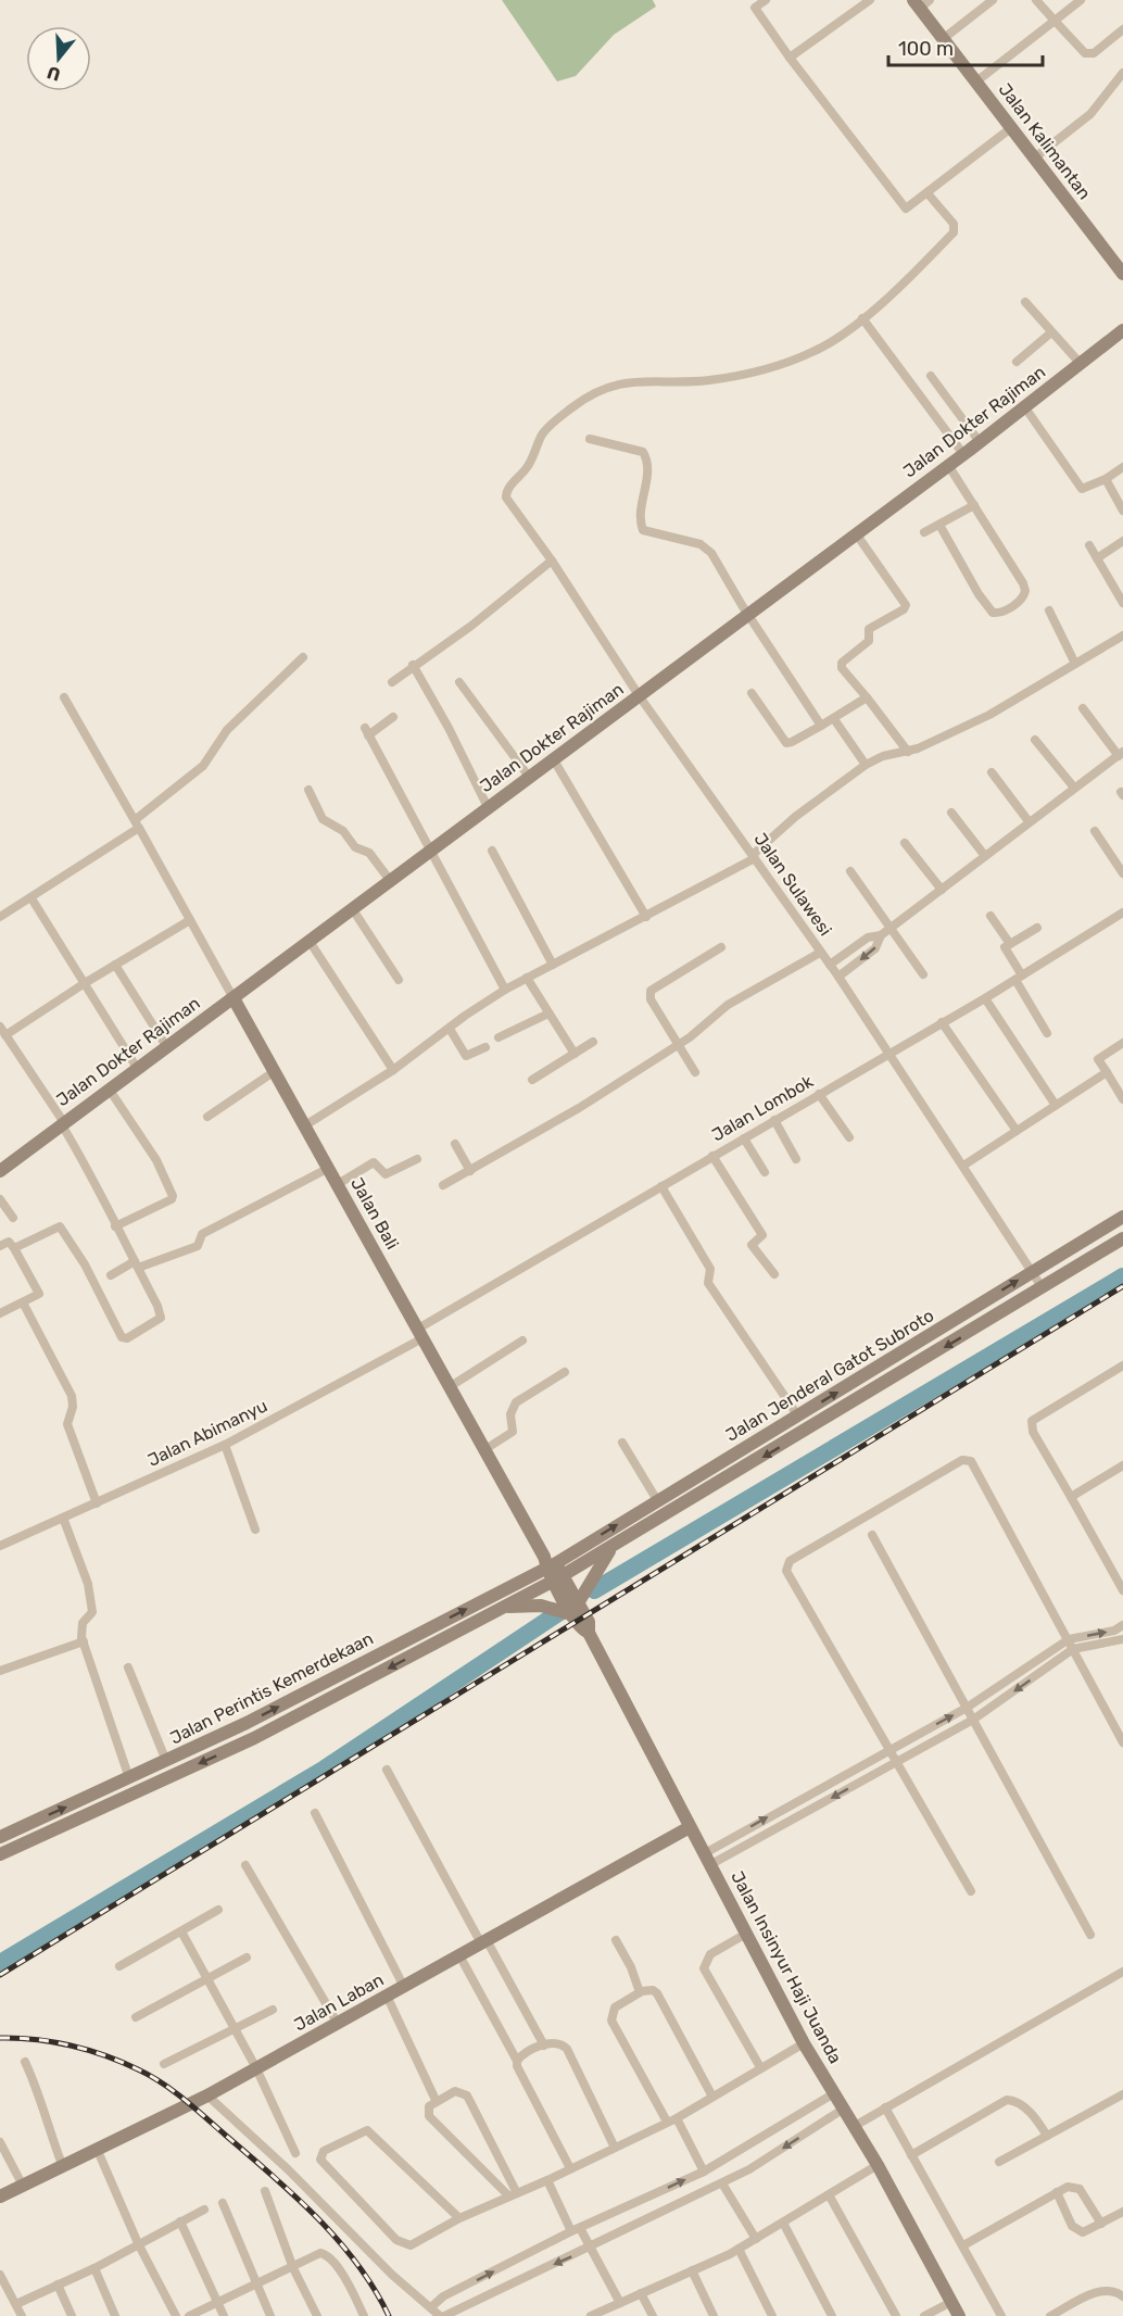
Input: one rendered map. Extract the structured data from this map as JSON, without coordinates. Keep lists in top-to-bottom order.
{
  "streets": {
    "street": [
      "Jalan Kalimantan",
      "Jalan Dokter Rajiman",
      "Jalan Sulawesi",
      "Jalan Lombok",
      "Jalan Bali",
      "Jalan Jenderal Gatot Subroto",
      "Jalan Abimanyu",
      "Jalan Perintis Kemerdekaan",
      "Jalan Insinyur Haji Juanda",
      "Jalan Laban"
    ]
  },
  "crossings": [
    ["Jalan Dokter Rajiman", "Jalan Sulawesi"],
    ["Jalan Dokter Rajiman", "Jalan Bali"],
    ["Jalan Sulawesi", "Jalan Lombok"],
    ["Jalan Sulawesi", "Jalan Jenderal Gatot Subroto"],
    ["Jalan Lombok", "Jalan Bali"],
    ["Jalan Lombok", "Jalan Abimanyu"],
    ["Jalan Bali", "Jalan Jenderal Gatot Subroto"],
    ["Jalan Bali", "Jalan Abimanyu"],
    ["Jalan Bali", "Jalan Perintis Kemerdekaan"],
    ["Jalan Bali", "Jalan Insinyur Haji Juanda"],
    ["Jalan Jenderal Gatot Subroto", "Jalan Perintis Kemerdekaan"],
    ["Jalan Jenderal Gatot Subroto", "Jalan Insinyur Haji Juanda"],
    ["Jalan Perintis Kemerdekaan", "Jalan Insinyur Haji Juanda"],
    ["Jalan Insinyur Haji Juanda", "Jalan Laban"]
  ],
  "scale_bar": "100 m",
  "north": "bottom"
}
